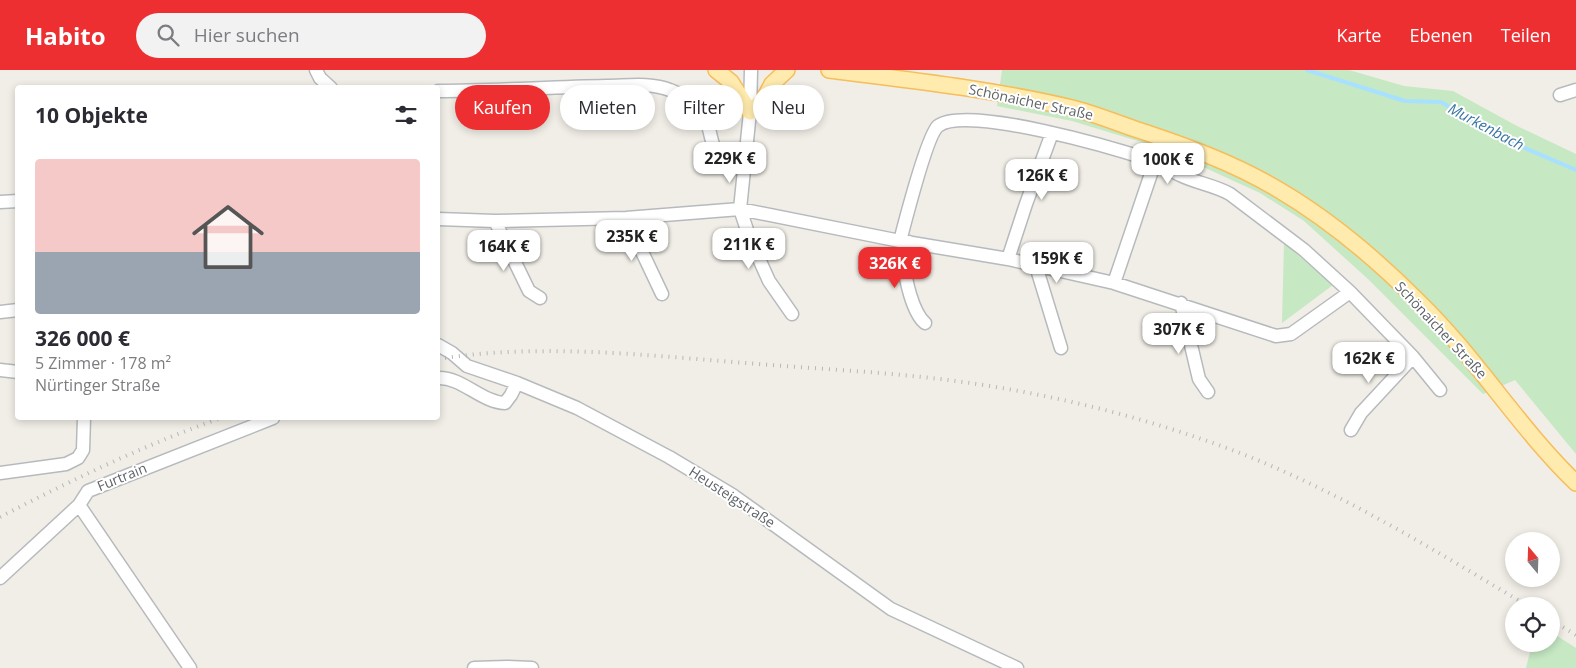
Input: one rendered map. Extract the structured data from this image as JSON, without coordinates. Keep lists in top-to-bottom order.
{
  "streets": {
    "main road": ["Schönaicher Straße"],
    "street": ["Furtrain", "Heusteigstraße"]
  },
  "water": ["Murkenbach"],
  "north": "top",
  "page": {
    "header": "Habito",
    "search": "Hier suchen",
    "nav": ["Karte", "Ebenen", "Teilen"],
    "chip": [
      "Kaufen",
      "Mieten",
      "Filter",
      "Neu"
    ],
    "heading": "10 Objekte",
    "price": [
      "229K €",
      "100K €",
      "126K €",
      "235K €",
      "211K €",
      "164K €",
      "159K €",
      "326K €",
      "307K €",
      "162K €"
    ],
    "list": [
      {
        "name": "326 000 €",
        "note": "5 Zimmer · 178 m² · Nürtinger Straße"
      }
    ]
  }
}
